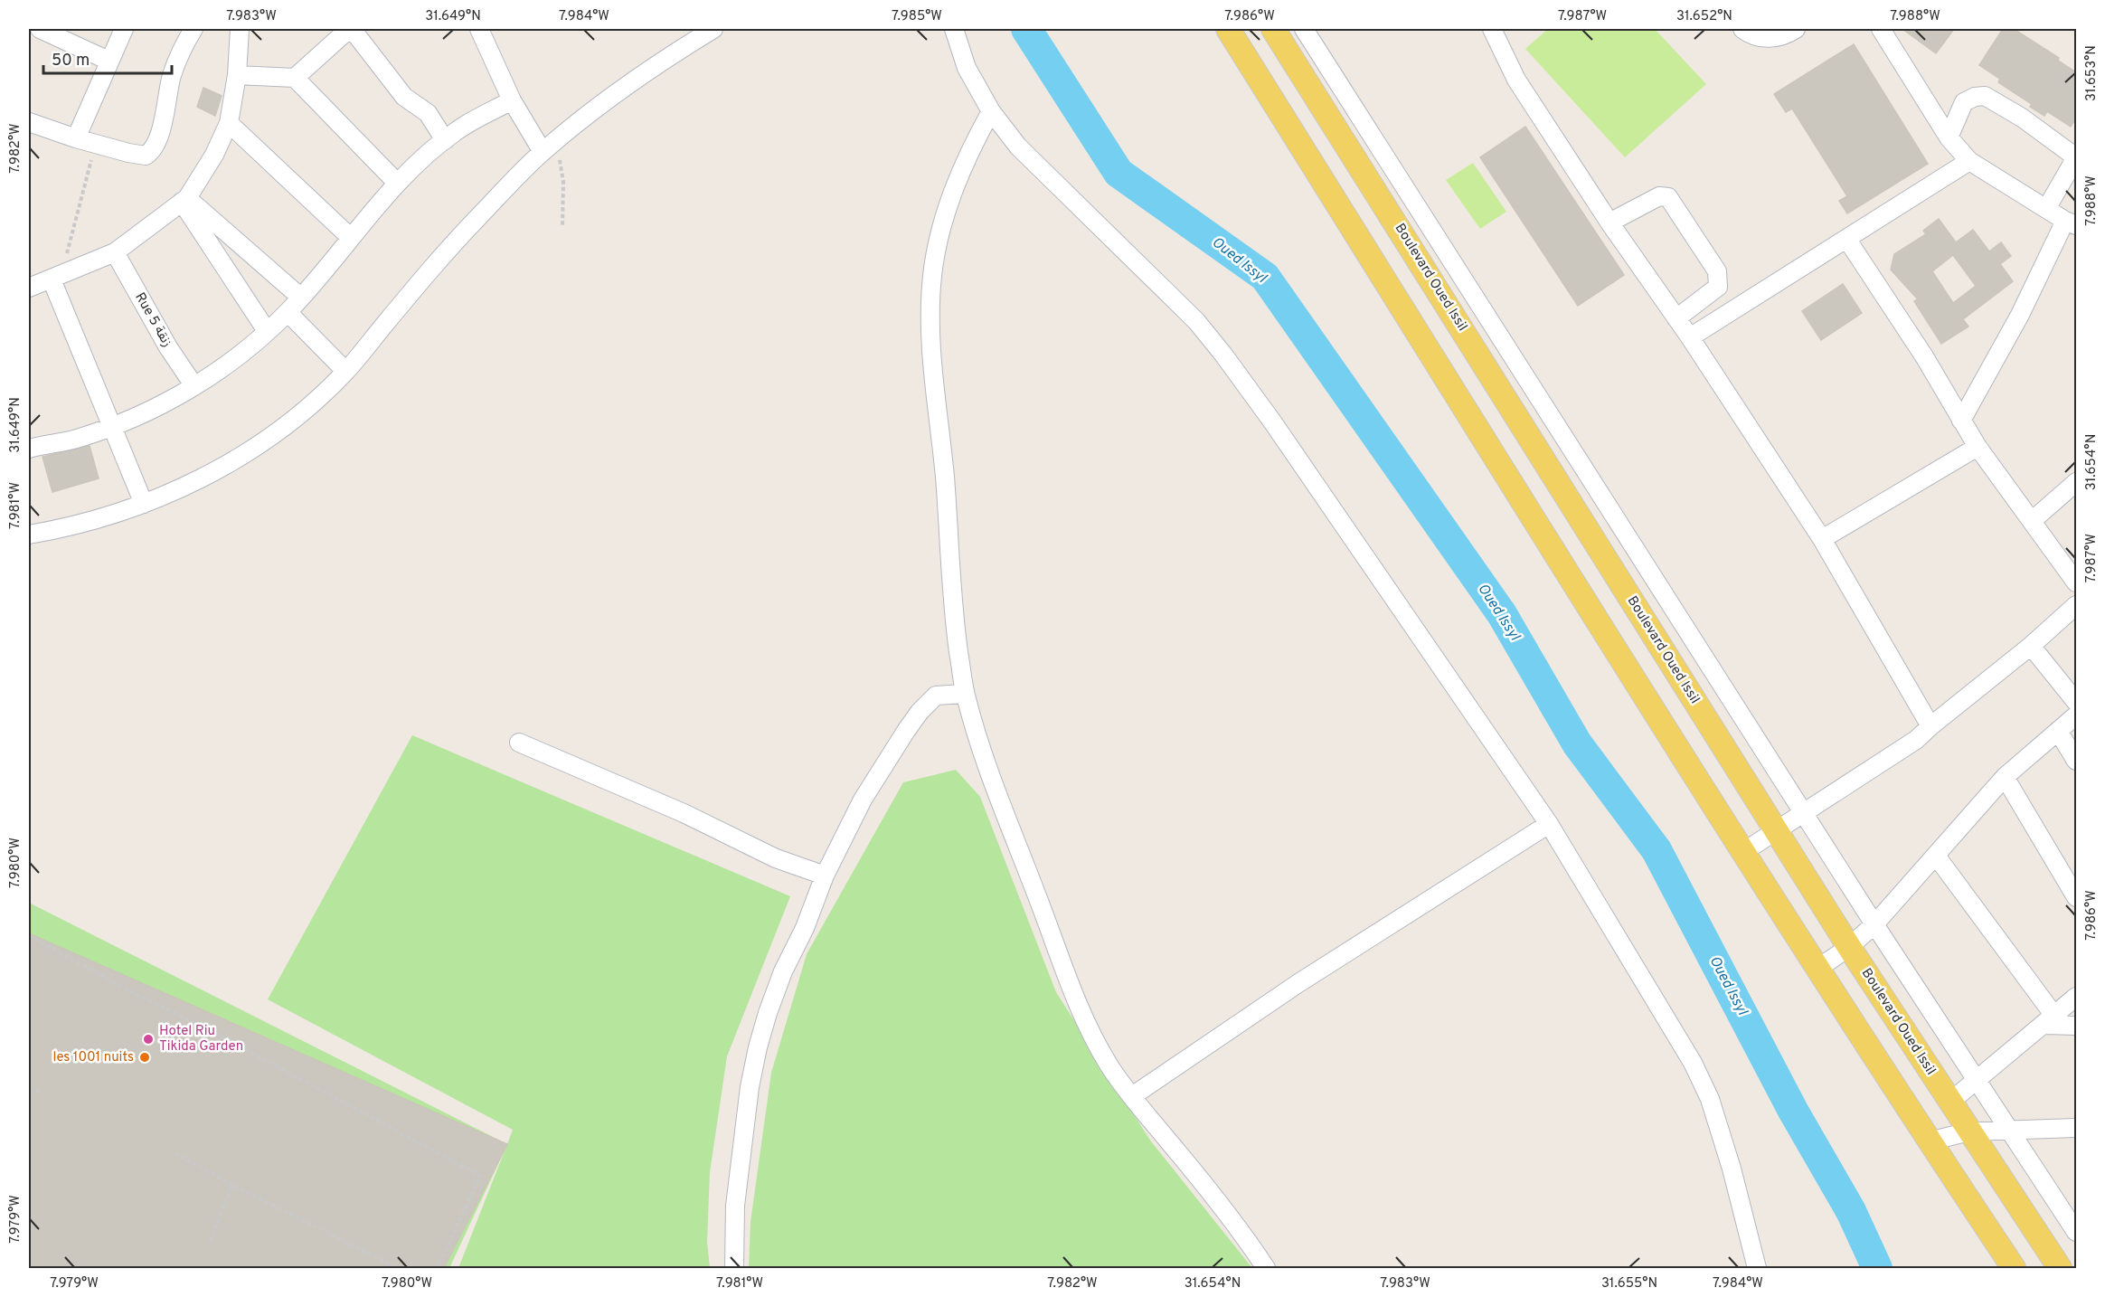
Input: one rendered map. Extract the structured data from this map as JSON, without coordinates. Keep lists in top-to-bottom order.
{
  "streets": {
    "main road": ["Boulevard Oued Issil"],
    "street": ["Rue 5 زنقة"]
  },
  "water": ["Oued Issyl"],
  "places": ["Hotel Riu Tikida Garden", "les 1001 nuits"],
  "scale_bar": "50 m",
  "coordinates": [
    "7.983°W",
    "31.649°N",
    "7.984°W",
    "7.985°W",
    "7.986°W",
    "7.987°W",
    "31.652°N",
    "7.988°W",
    "31.653°N",
    "7.982°W",
    "31.654°N",
    "7.981°W",
    "7.980°W",
    "7.979°W",
    "31.655°N"
  ]
}
